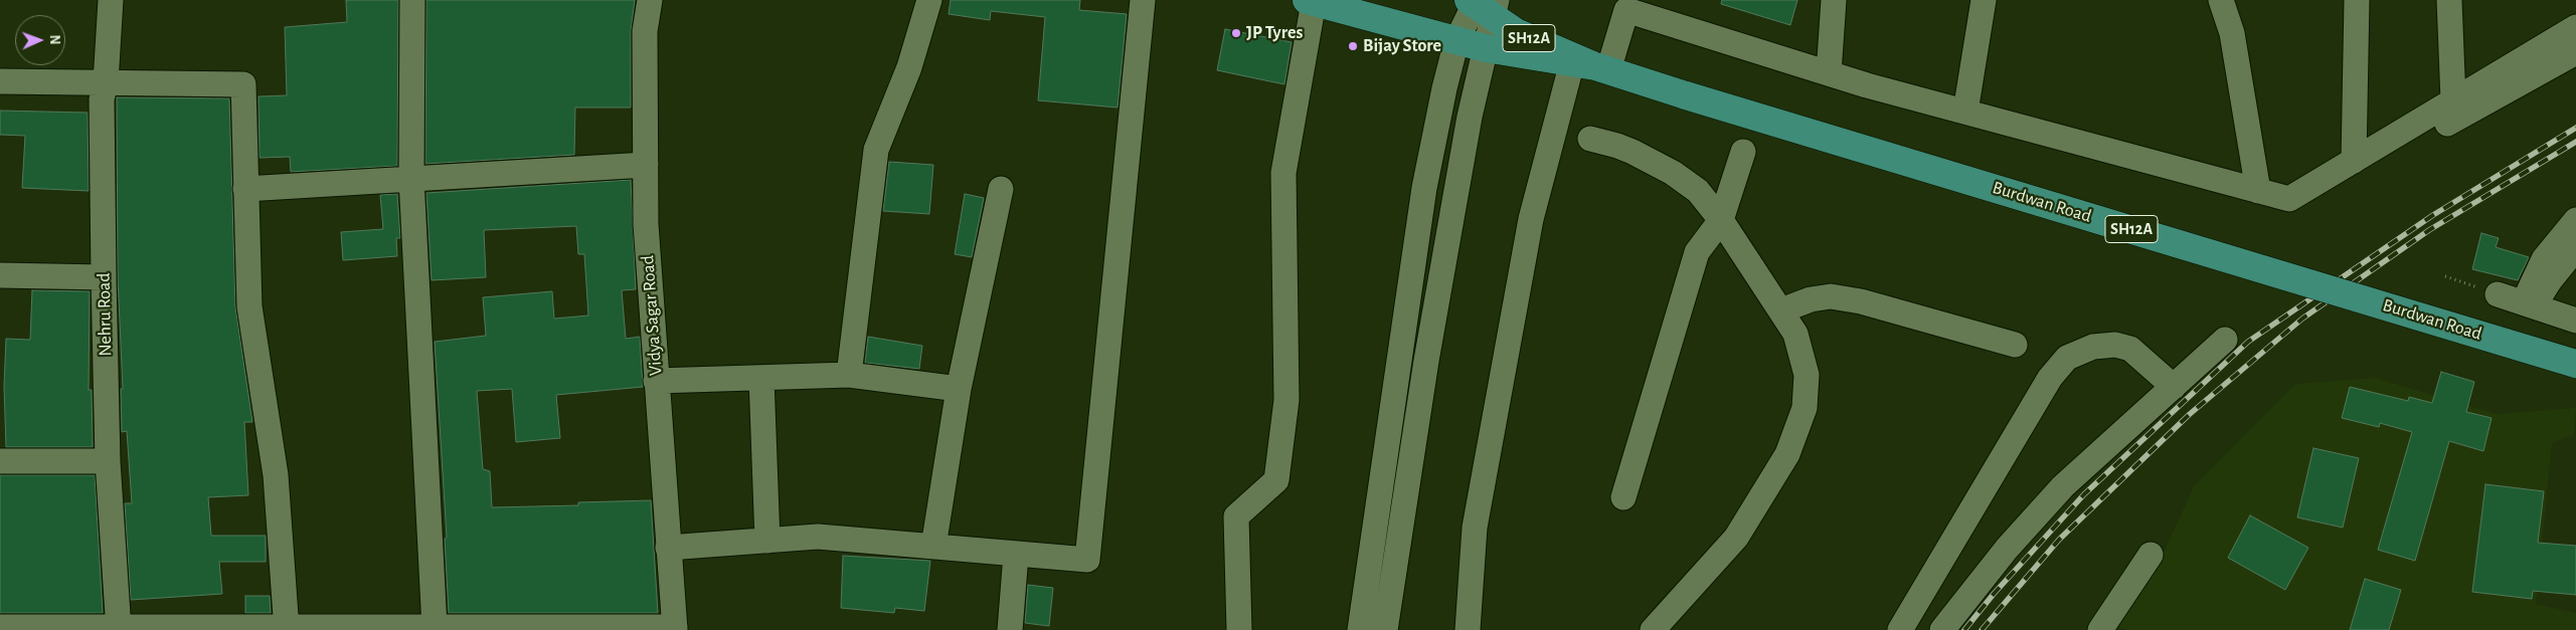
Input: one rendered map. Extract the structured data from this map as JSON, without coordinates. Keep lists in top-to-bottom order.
{
  "streets": {
    "main road": ["SH12A", "Burdwan Road"],
    "street": ["Nehru Road", "Vidya Sagar Road"]
  },
  "places": ["JP Tyres", "Bijay Store"],
  "north": "right"
}
